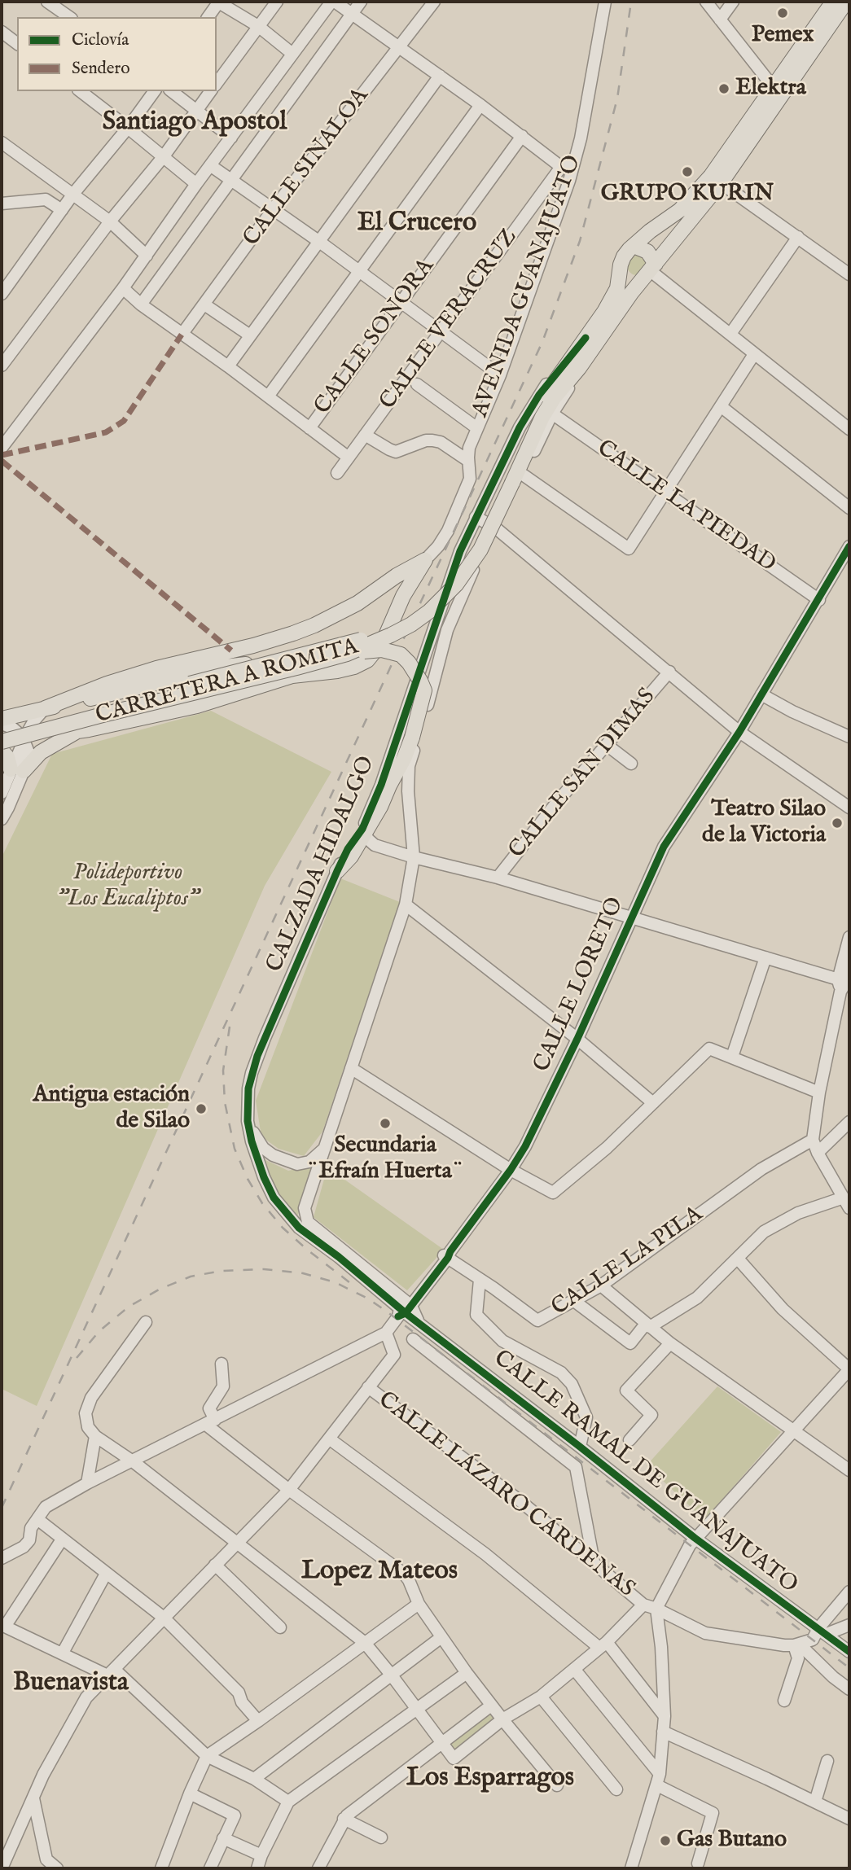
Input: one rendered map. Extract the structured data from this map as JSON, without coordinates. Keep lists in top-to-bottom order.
{
  "streets": {
    "main road": ["CARRETERA A ROMITA"],
    "street": [
      "CALLE SINALOA",
      "AVENIDA GUANAJUATO",
      "CALLE VERACRUZ",
      "CALLE SONORA",
      "CALLE LA PIEDAD",
      "CALLE SAN DIMAS",
      "CALZADA HIDALGO",
      "CALLE LORETO",
      "CALLE LA PILA",
      "CALLE RAMAL DE GUANAJUATO",
      "CALLE LÁZARO CÁRDENAS"
    ]
  },
  "crossings": [
    ["CALLE LA PIEDAD", "CALLE LORETO"],
    ["CALZADA HIDALGO", "CALLE LORETO"],
    ["CALZADA HIDALGO", "CALLE RAMAL DE GUANAJUATO"],
    ["CALLE LORETO", "CALLE LA PILA"],
    ["CALLE LORETO", "CALLE RAMAL DE GUANAJUATO"],
    ["CALLE LA PILA", "CALLE RAMAL DE GUANAJUATO"]
  ],
  "districts": [
    "Santiago Apostol",
    "El Crucero",
    "Lopez Mateos",
    "Buenavista",
    "Los Esparragos"
  ],
  "parks": ["Polideportivo \"Los Eucaliptos\""],
  "places": [
    "Pemex",
    "Elektra",
    "GRUPO KURIN",
    "Teatro Silao de la Victoria",
    "Antigua estación de Silao",
    "Secundaria ¨Efraín Huerta¨",
    "Gas Butano"
  ],
  "legend": ["Ciclovía", "Sendero"]
}
